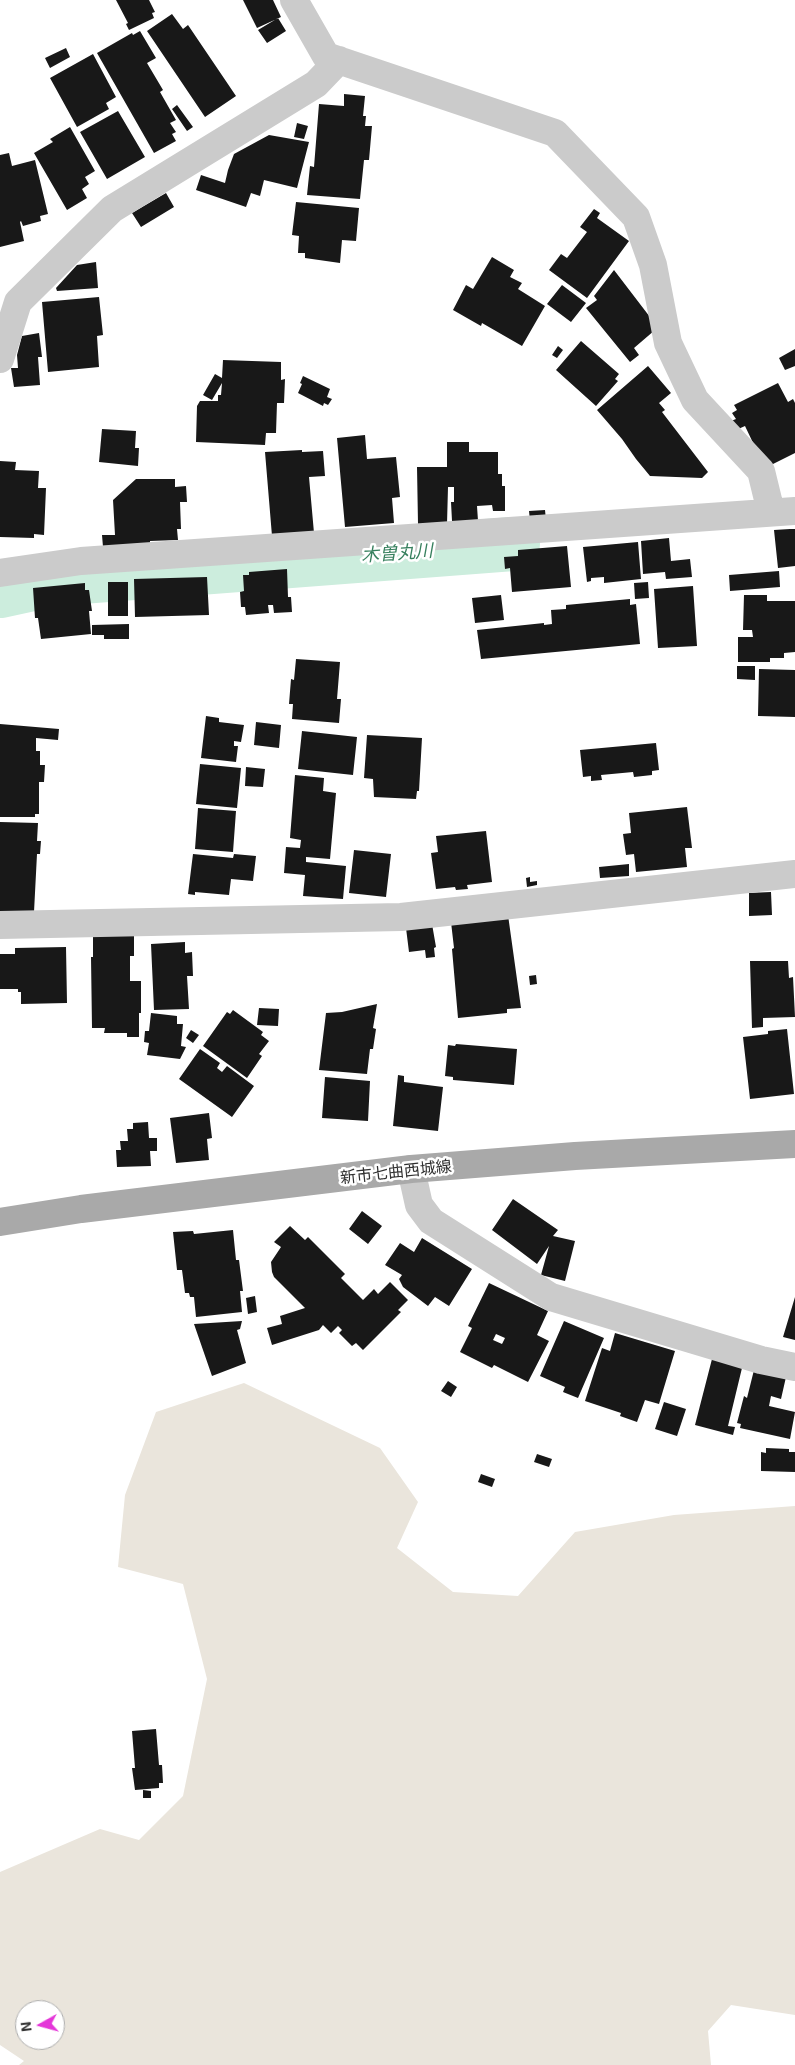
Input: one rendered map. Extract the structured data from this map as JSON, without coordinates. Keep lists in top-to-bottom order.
{
  "streets": {
    "main road": ["新市七曲西城線"]
  },
  "water": ["木曽丸川"],
  "north": "left"
}
